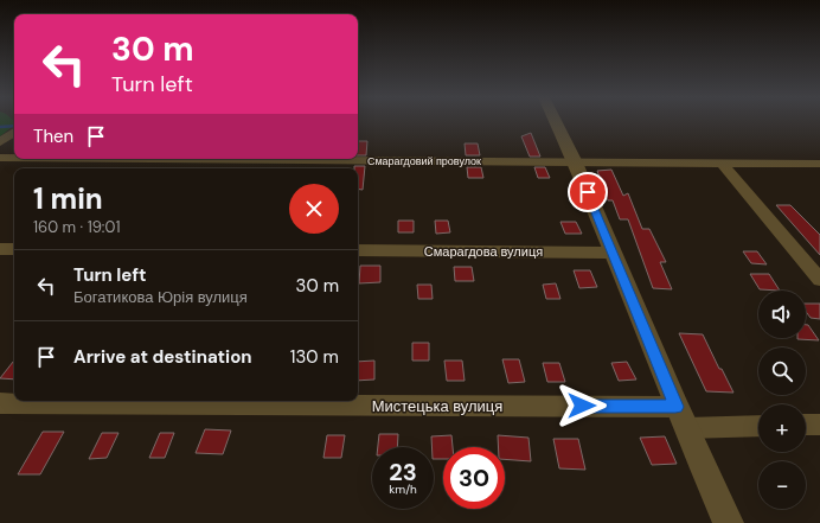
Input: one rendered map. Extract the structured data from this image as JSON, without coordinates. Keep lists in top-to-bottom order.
{
  "streets": {
    "street": ["Смарагдовий провулок", "Смарагдова вулиця", "Мистецька вулиця"]
  },
  "page": {
    "turn": ["30 m", "Turn left"],
    "then": "Then",
    "heading": ["1 min", "160 m · 19:01"],
    "list": [
      {
        "name": "Turn left",
        "note": "Богатикова Юрія вулиця",
        "value": "30 m"
      },
      {
        "name": "Arrive at destination",
        "value": "130 m"
      }
    ],
    "map_buttons": ["+", "−"],
    "speed": "23 km/h",
    "limit": "30"
  }
}
